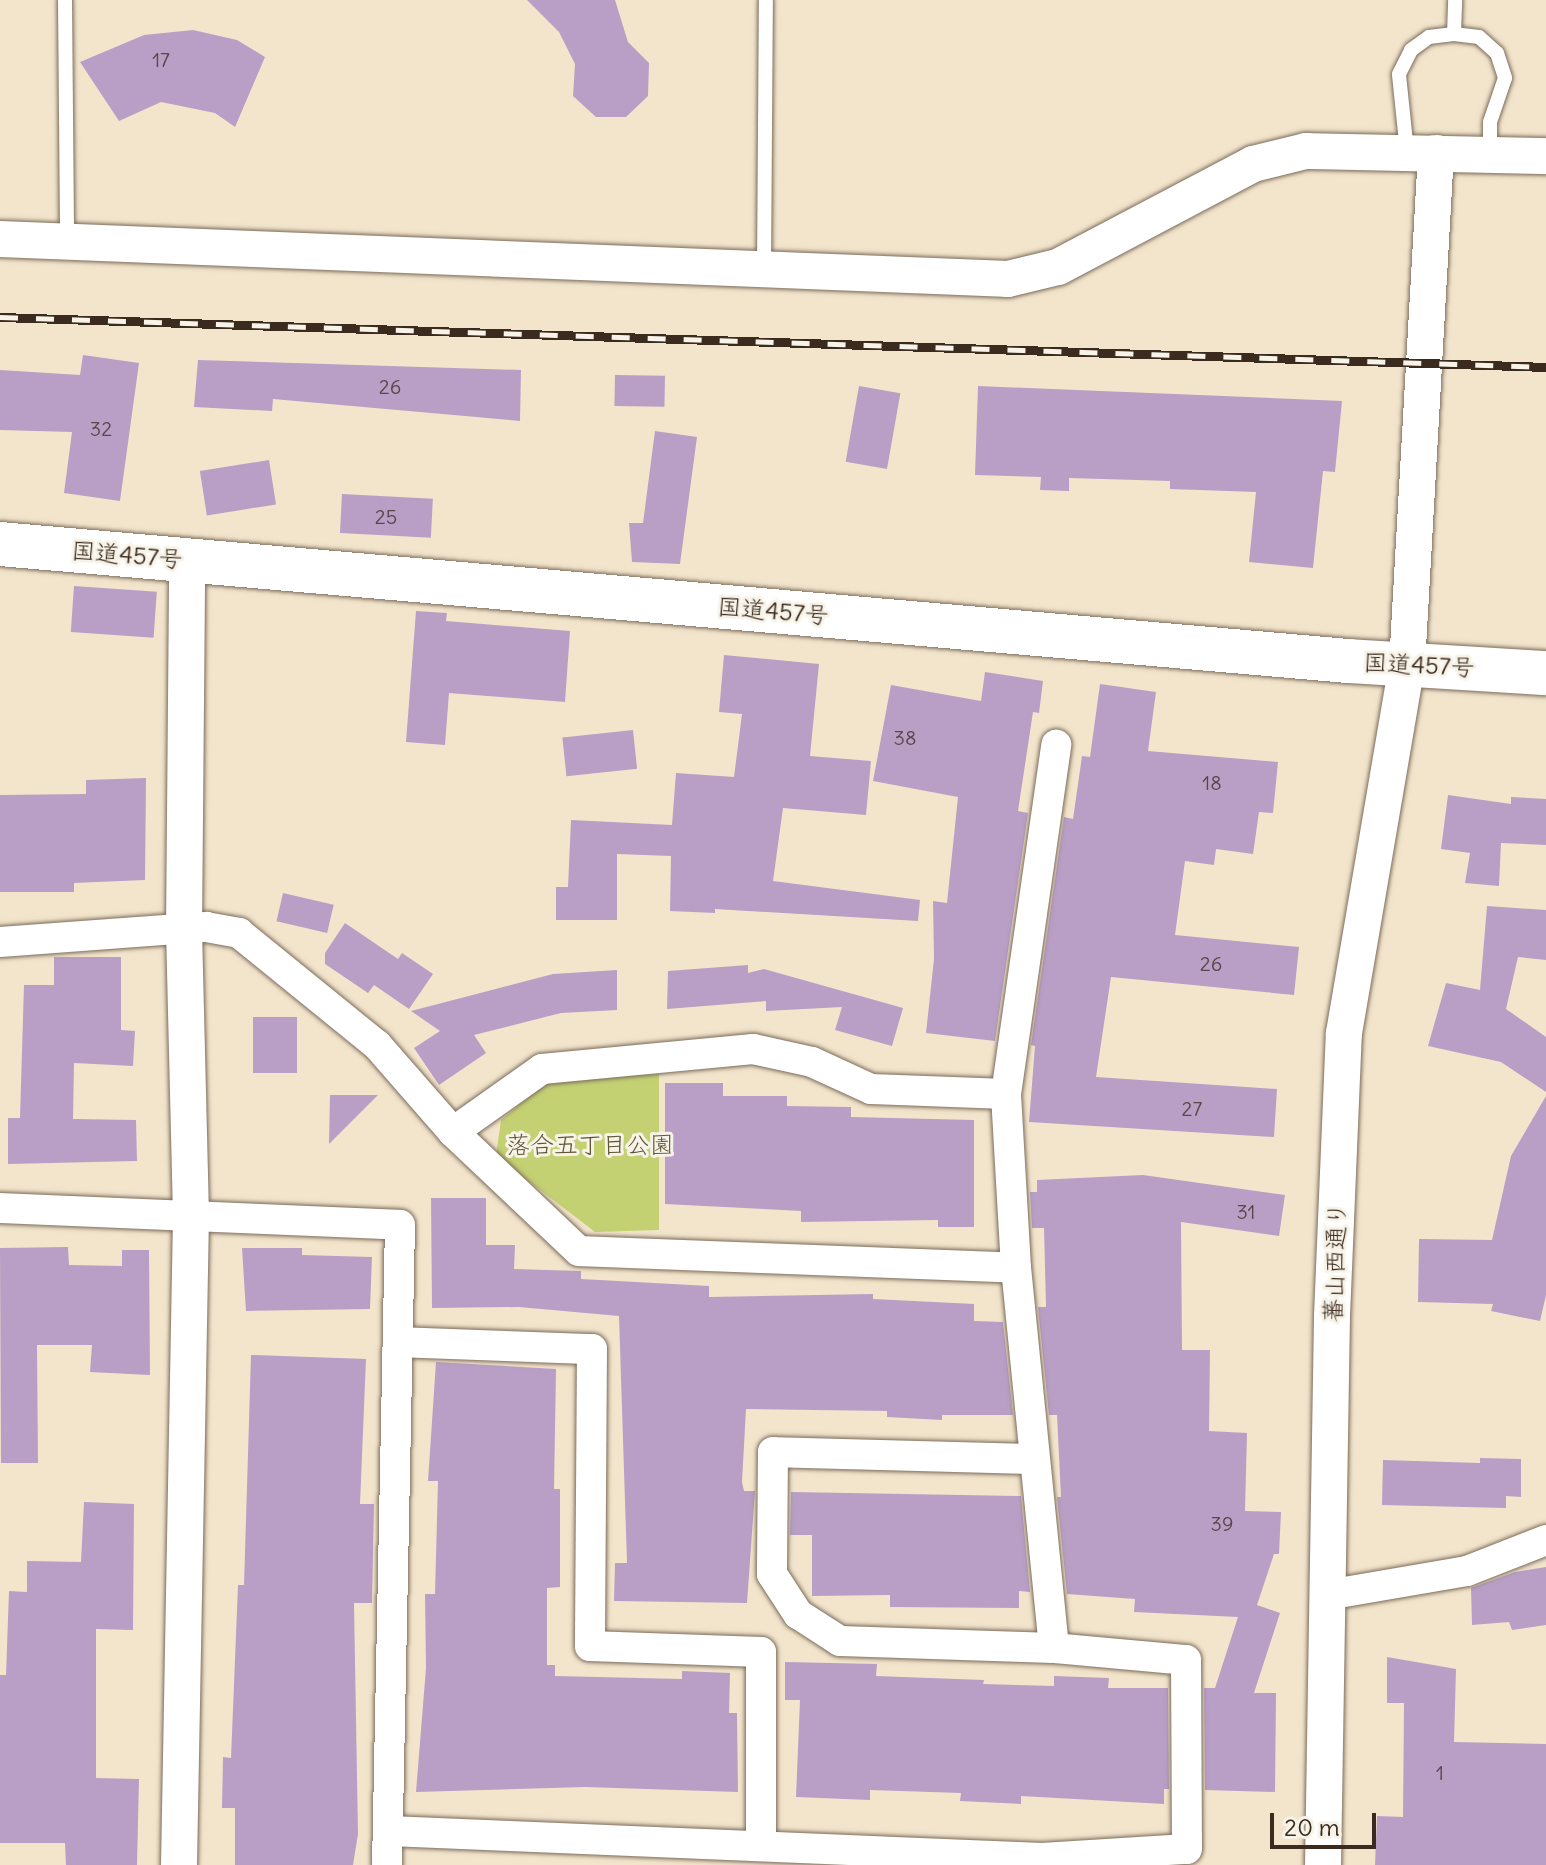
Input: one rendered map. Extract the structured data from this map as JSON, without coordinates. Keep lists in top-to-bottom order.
{
  "streets": {
    "highway": ["国道457号"],
    "street": ["蕃山西通り"]
  },
  "crossings": [
    ["国道457号", "蕃山西通り"]
  ],
  "parks": ["落合五丁目公園"],
  "house_numbers": [
    "17",
    "26",
    "32",
    "25",
    "38",
    "18",
    "26",
    "27",
    "31",
    "39",
    "1"
  ],
  "scale_bar": "20 m"
}
